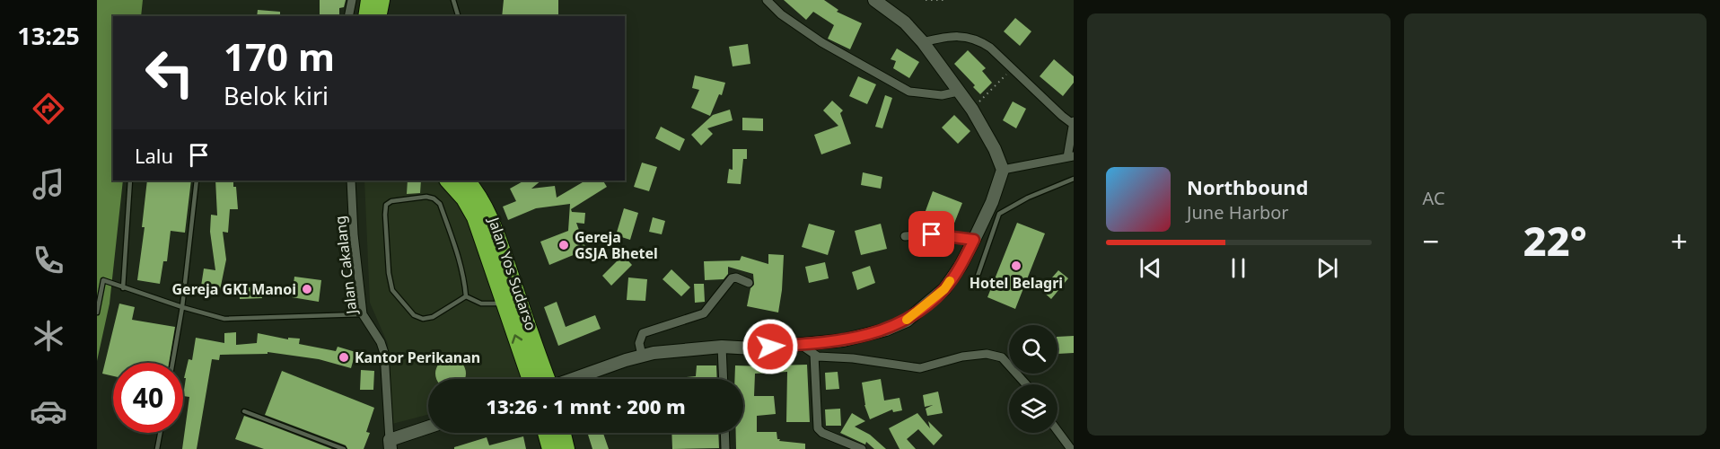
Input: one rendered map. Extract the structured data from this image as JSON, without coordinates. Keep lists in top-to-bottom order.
{
  "streets": {
    "highway": ["Jalan Yos Sudarso"],
    "street": ["Jalan Cakalang"]
  },
  "places": [
    "Gereja GSJA Bhetel",
    "Hotel Belagri",
    "Gereja GKI Manoi",
    "Kantor Perikanan"
  ],
  "page": {
    "tabs": "13:25",
    "tile": "AC",
    "turn": ["170 m", "Belok kiri"],
    "then": "Lalu",
    "song": ["Northbound", "June Harbor"],
    "heat": ["−", "22°", "+"],
    "limit": "40",
    "trip": "13:26 · 1 mnt · 200 m"
  }
}
